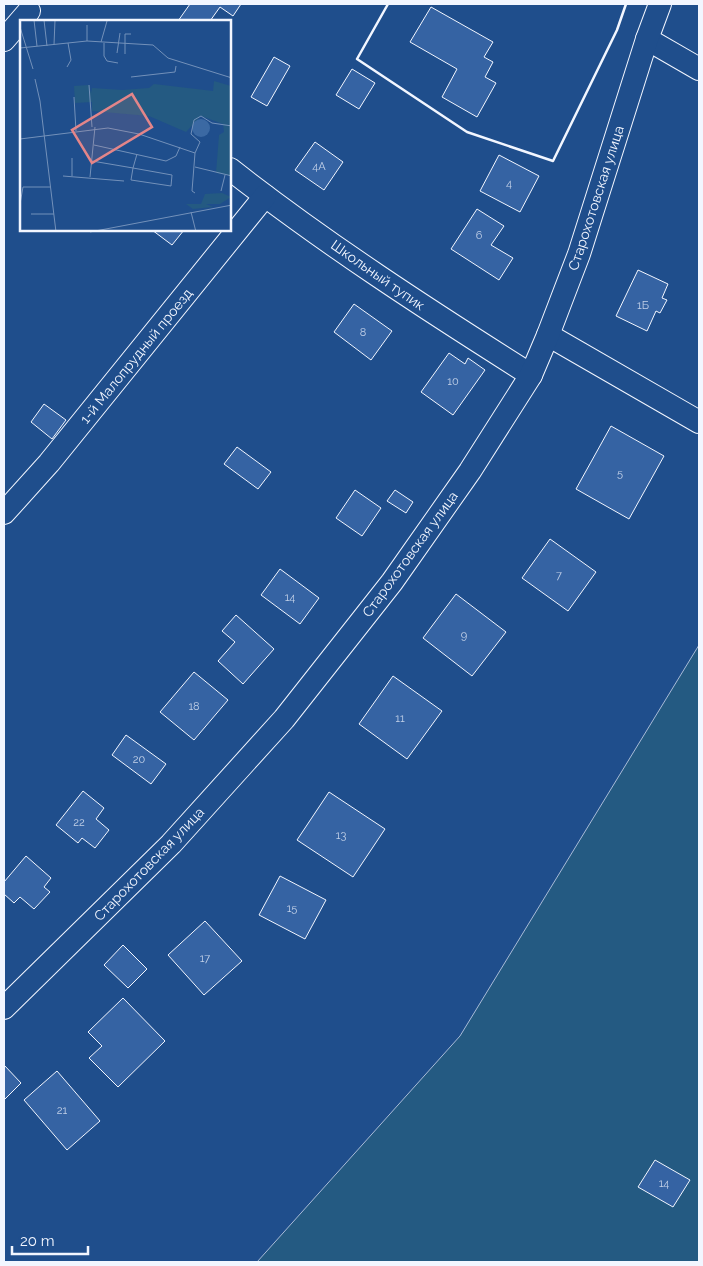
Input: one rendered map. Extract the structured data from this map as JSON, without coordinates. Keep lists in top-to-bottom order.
{
  "streets": {
    "street": ["Старохотовская улица", "Школьный тупик", "1-й Малопрудный проезд"]
  },
  "crossings": [
    ["Старохотовская улица", "Школьный тупик"],
    ["Школьный тупик", "1-й Малопрудный проезд"]
  ],
  "house_numbers": [
    "4А",
    "4",
    "6",
    "1Б",
    "8",
    "10",
    "5",
    "7",
    "14",
    "9",
    "18",
    "11",
    "20",
    "22",
    "13",
    "15",
    "17",
    "21",
    "14"
  ],
  "scale_bar": "20 m"
}
